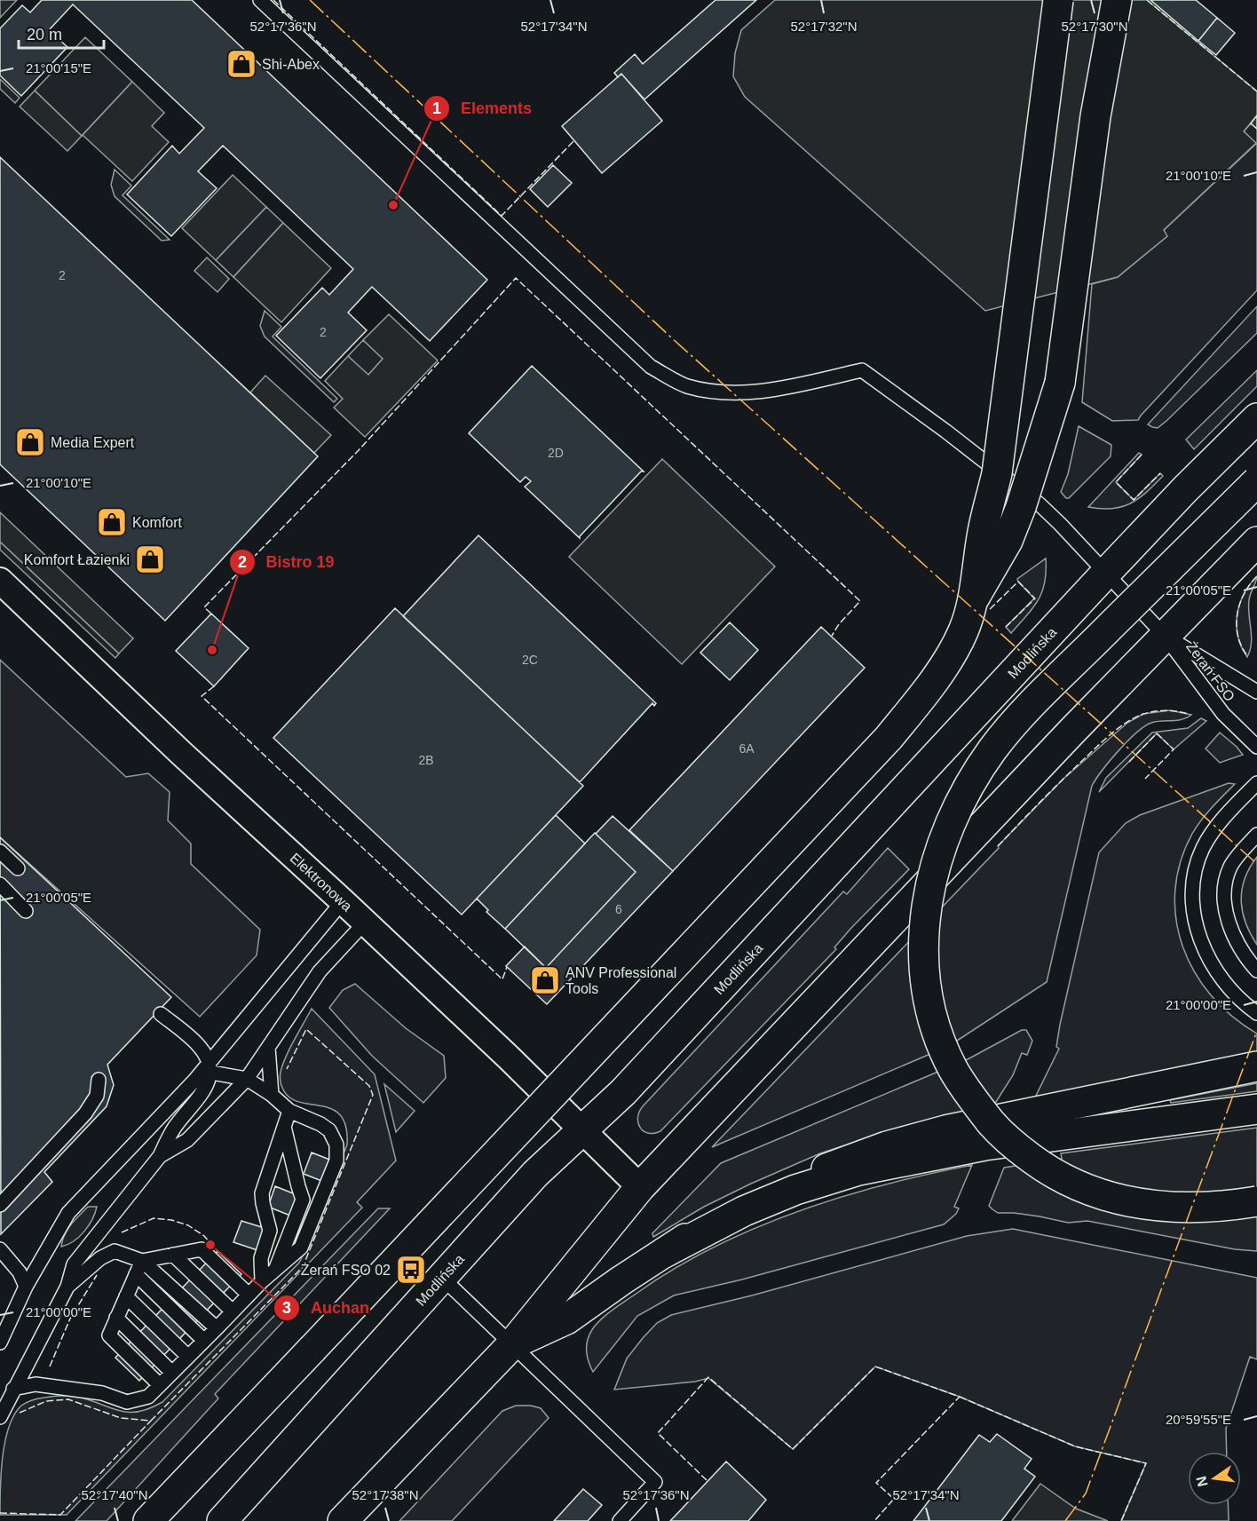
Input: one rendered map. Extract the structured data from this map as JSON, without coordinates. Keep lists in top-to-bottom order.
{
  "streets": {
    "main road": ["Modlińska"],
    "street": ["Elektronowa"],
    "lane": ["Żerań FSO"]
  },
  "crossings": [
    ["Modlińska", "Żerań FSO"],
    ["Modlińska", "Elektronowa"]
  ],
  "places": {
    "shop": [
      "Shi-Abex",
      "Media Expert",
      "Komfort",
      "Komfort Łazienki",
      "ANV Professional Tools"
    ],
    "other": ["Elements", "Bistro 19", "Auchan"],
    "bus stop": ["Żerań FSO 02"]
  },
  "house_numbers": [
    "2",
    "2",
    "2D",
    "2C",
    "6A",
    "2B",
    "6"
  ],
  "scale_bar": "20 m",
  "north": "left",
  "coordinates": [
    "52°17'36\"N",
    "52°17'34\"N",
    "52°17'32\"N",
    "52°17'30\"N",
    "21°00'15\"E",
    "21°00'10\"E",
    "21°00'05\"E",
    "21°00'00\"E",
    "20°59'55\"E",
    "52°17'40\"N",
    "52°17'38\"N"
  ]
}
